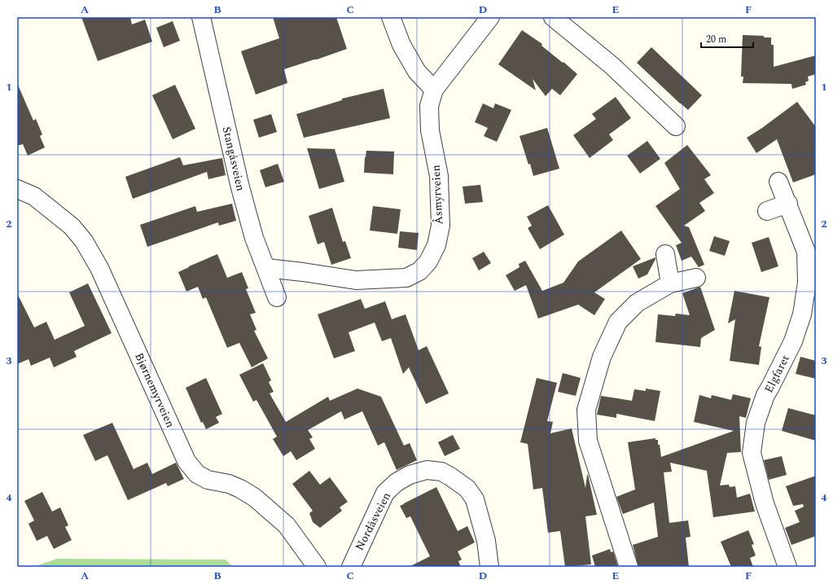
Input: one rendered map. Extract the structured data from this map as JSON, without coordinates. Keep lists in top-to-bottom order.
{
  "streets": {
    "street": [
      "Stangåsveien",
      "Åsmyrveien",
      "Elgfaret",
      "Bjørnemyrveien",
      "Nordåsveien"
    ]
  },
  "crossings": [
    ["Stangåsveien", "Åsmyrveien"]
  ],
  "scale_bar": "20 m",
  "grid": {
    "columns": [
      "A",
      "B",
      "C",
      "D",
      "E",
      "F"
    ],
    "rows": [
      "1",
      "2",
      "3",
      "4"
    ]
  }
}
